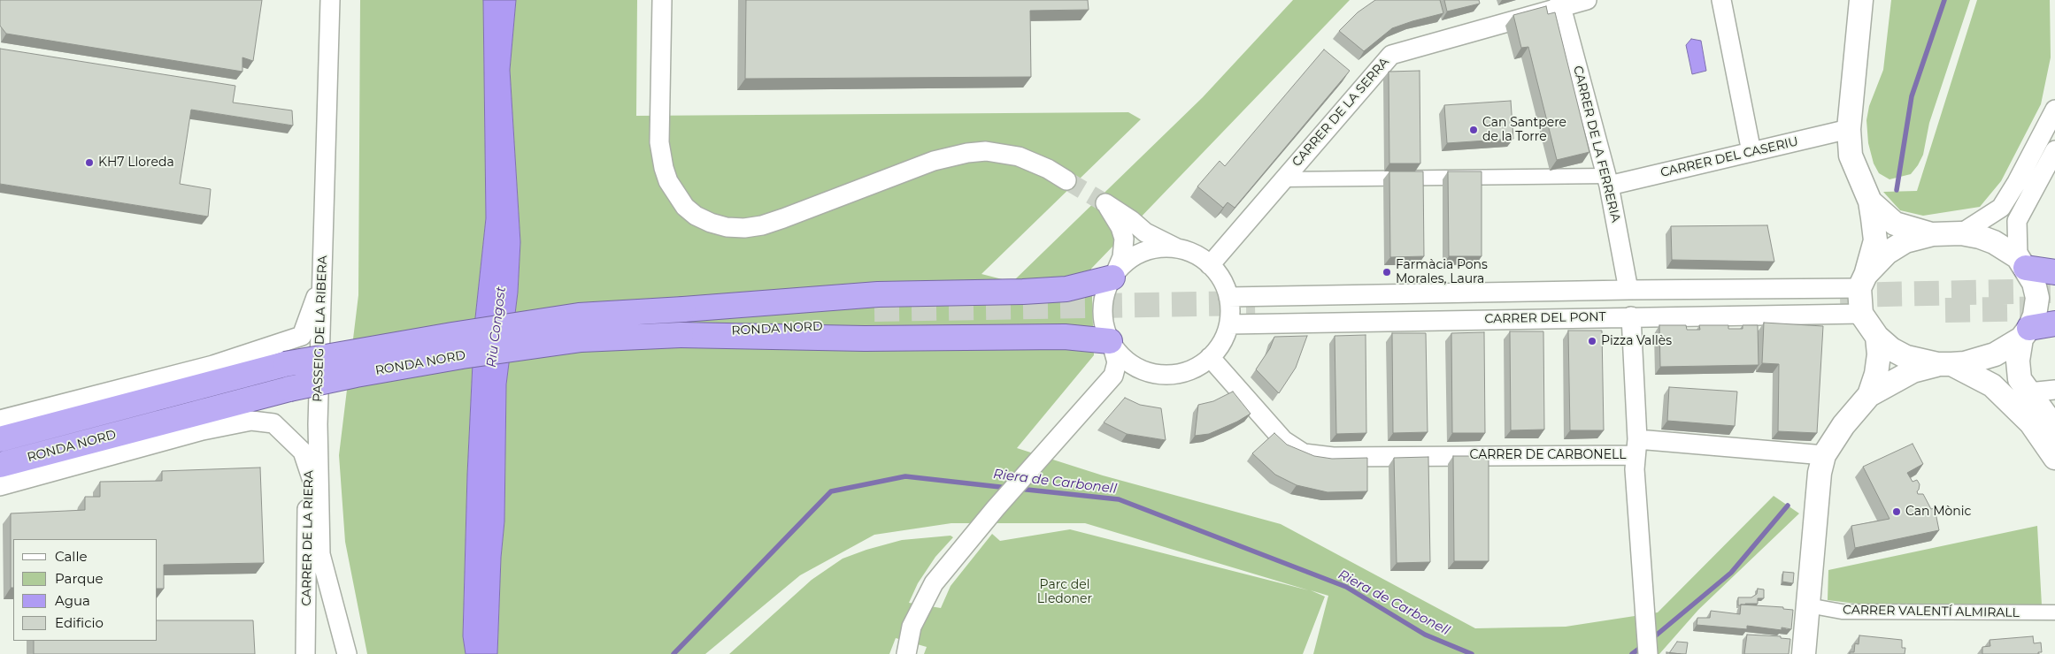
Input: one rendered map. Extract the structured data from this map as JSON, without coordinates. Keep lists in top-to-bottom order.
{
  "streets": {
    "highway": ["RONDA NORD"],
    "street": [
      "CARRER DE LA SERRA",
      "CARRER DE LA FERRERIA",
      "CARRER DEL CASERIU",
      "CARRER DEL PONT",
      "PASSEIG DE LA RIBERA",
      "CARRER DE CARBONELL",
      "CARRER DE LA RIERA",
      "CARRER VALENTÍ ALMIRALL"
    ]
  },
  "crossings": [
    ["CARRER DE LA SERRA", "CARRER DE LA FERRERIA"],
    ["CARRER DE LA SERRA", "CARRER DEL CASERIU"],
    ["CARRER DE LA SERRA", "CARRER DEL PONT"],
    ["CARRER DE LA SERRA", "CARRER DE CARBONELL"],
    ["CARRER DE LA FERRERIA", "CARRER DEL CASERIU"],
    ["CARRER DEL PONT", "CARRER DE CARBONELL"],
    ["PASSEIG DE LA RIBERA", "CARRER DE LA RIERA"]
  ],
  "water": ["Riu Congost", "Riera de Carbonell"],
  "parks": ["Parc del Lledoner"],
  "places": [
    "Can Santpere de la Torre",
    "KH7 Lloreda",
    "Farmàcia Pons Morales, Laura",
    "Pizza Vallès",
    "Can Mònic"
  ],
  "legend": [
    "Calle",
    "Parque",
    "Agua",
    "Edificio"
  ]
}
